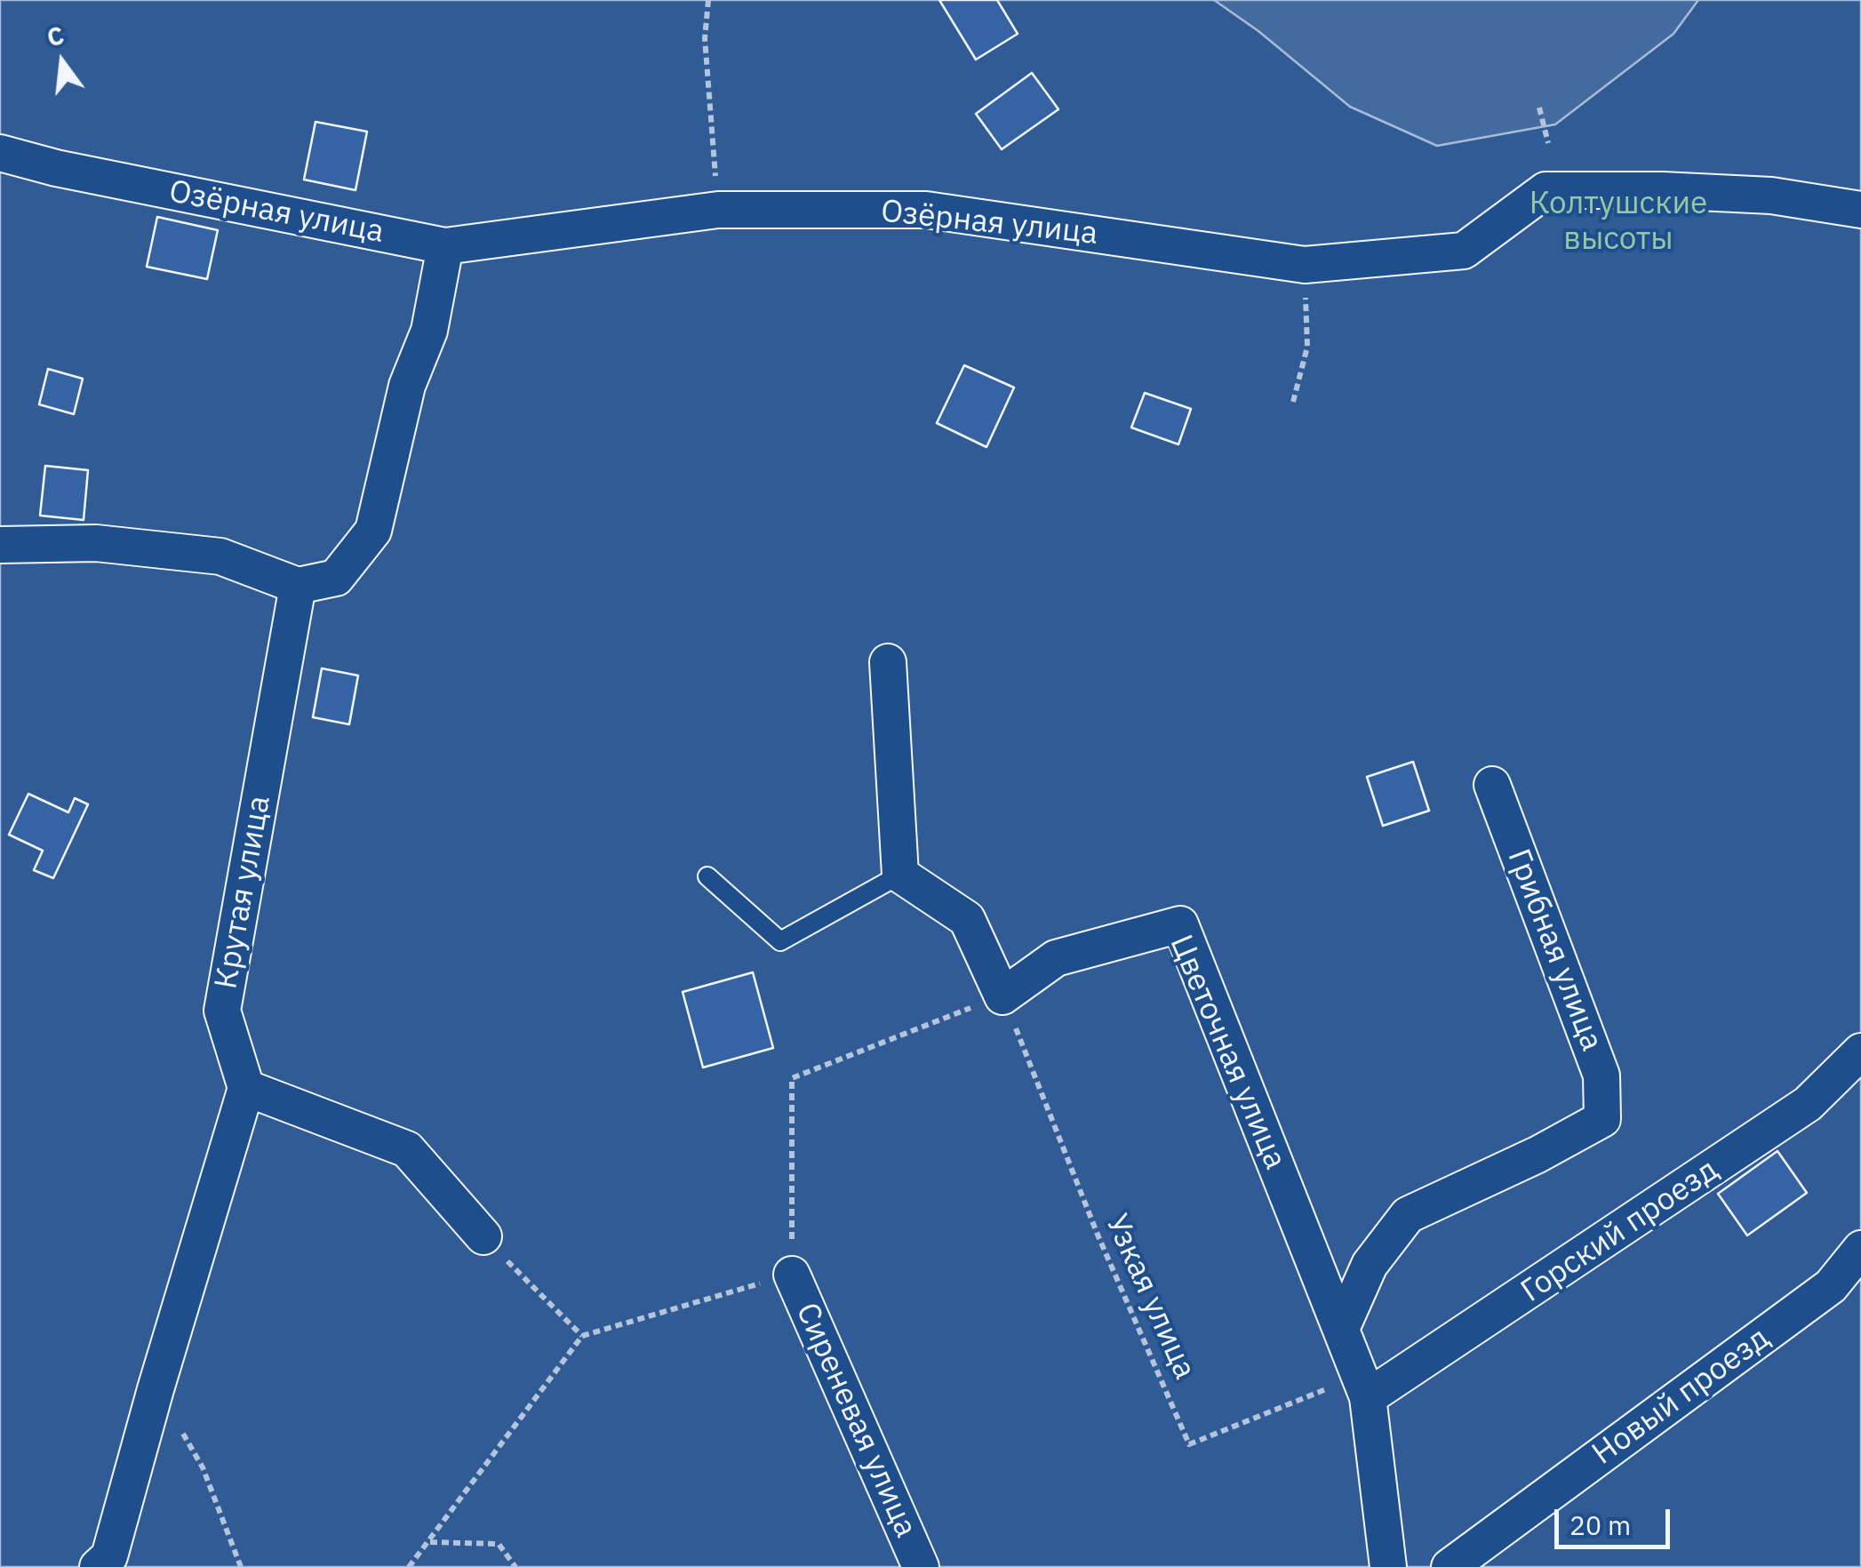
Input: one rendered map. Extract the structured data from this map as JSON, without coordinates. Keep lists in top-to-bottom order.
{
  "streets": {
    "street": [
      "Озёрная улица",
      "Крутая улица",
      "Грибная улица",
      "Цветочная улица",
      "Горский проезд",
      "Новый проезд",
      "Сиреневая улица"
    ],
    "path": ["Узкая улица"]
  },
  "crossings": [
    ["Грибная улица", "Цветочная улица"],
    ["Цветочная улица", "Горский проезд"],
    ["Цветочная улица", "Узкая улица"],
    ["Горский проезд", "Узкая улица"]
  ],
  "parks": ["Колтушские высоты"],
  "scale_bar": "20 m",
  "north": "top"
}
